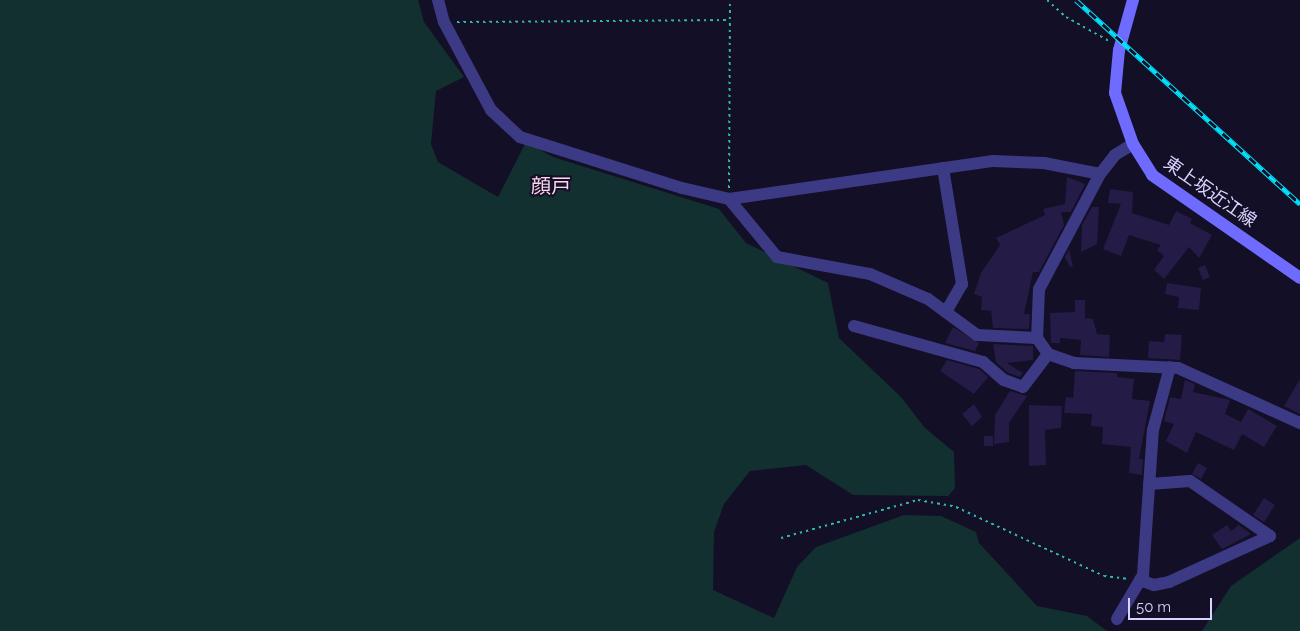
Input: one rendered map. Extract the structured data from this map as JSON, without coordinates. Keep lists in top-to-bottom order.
{
  "streets": {
    "main road": ["東上坂近江線"]
  },
  "districts": ["顔戸"],
  "scale_bar": "50 m"
}
